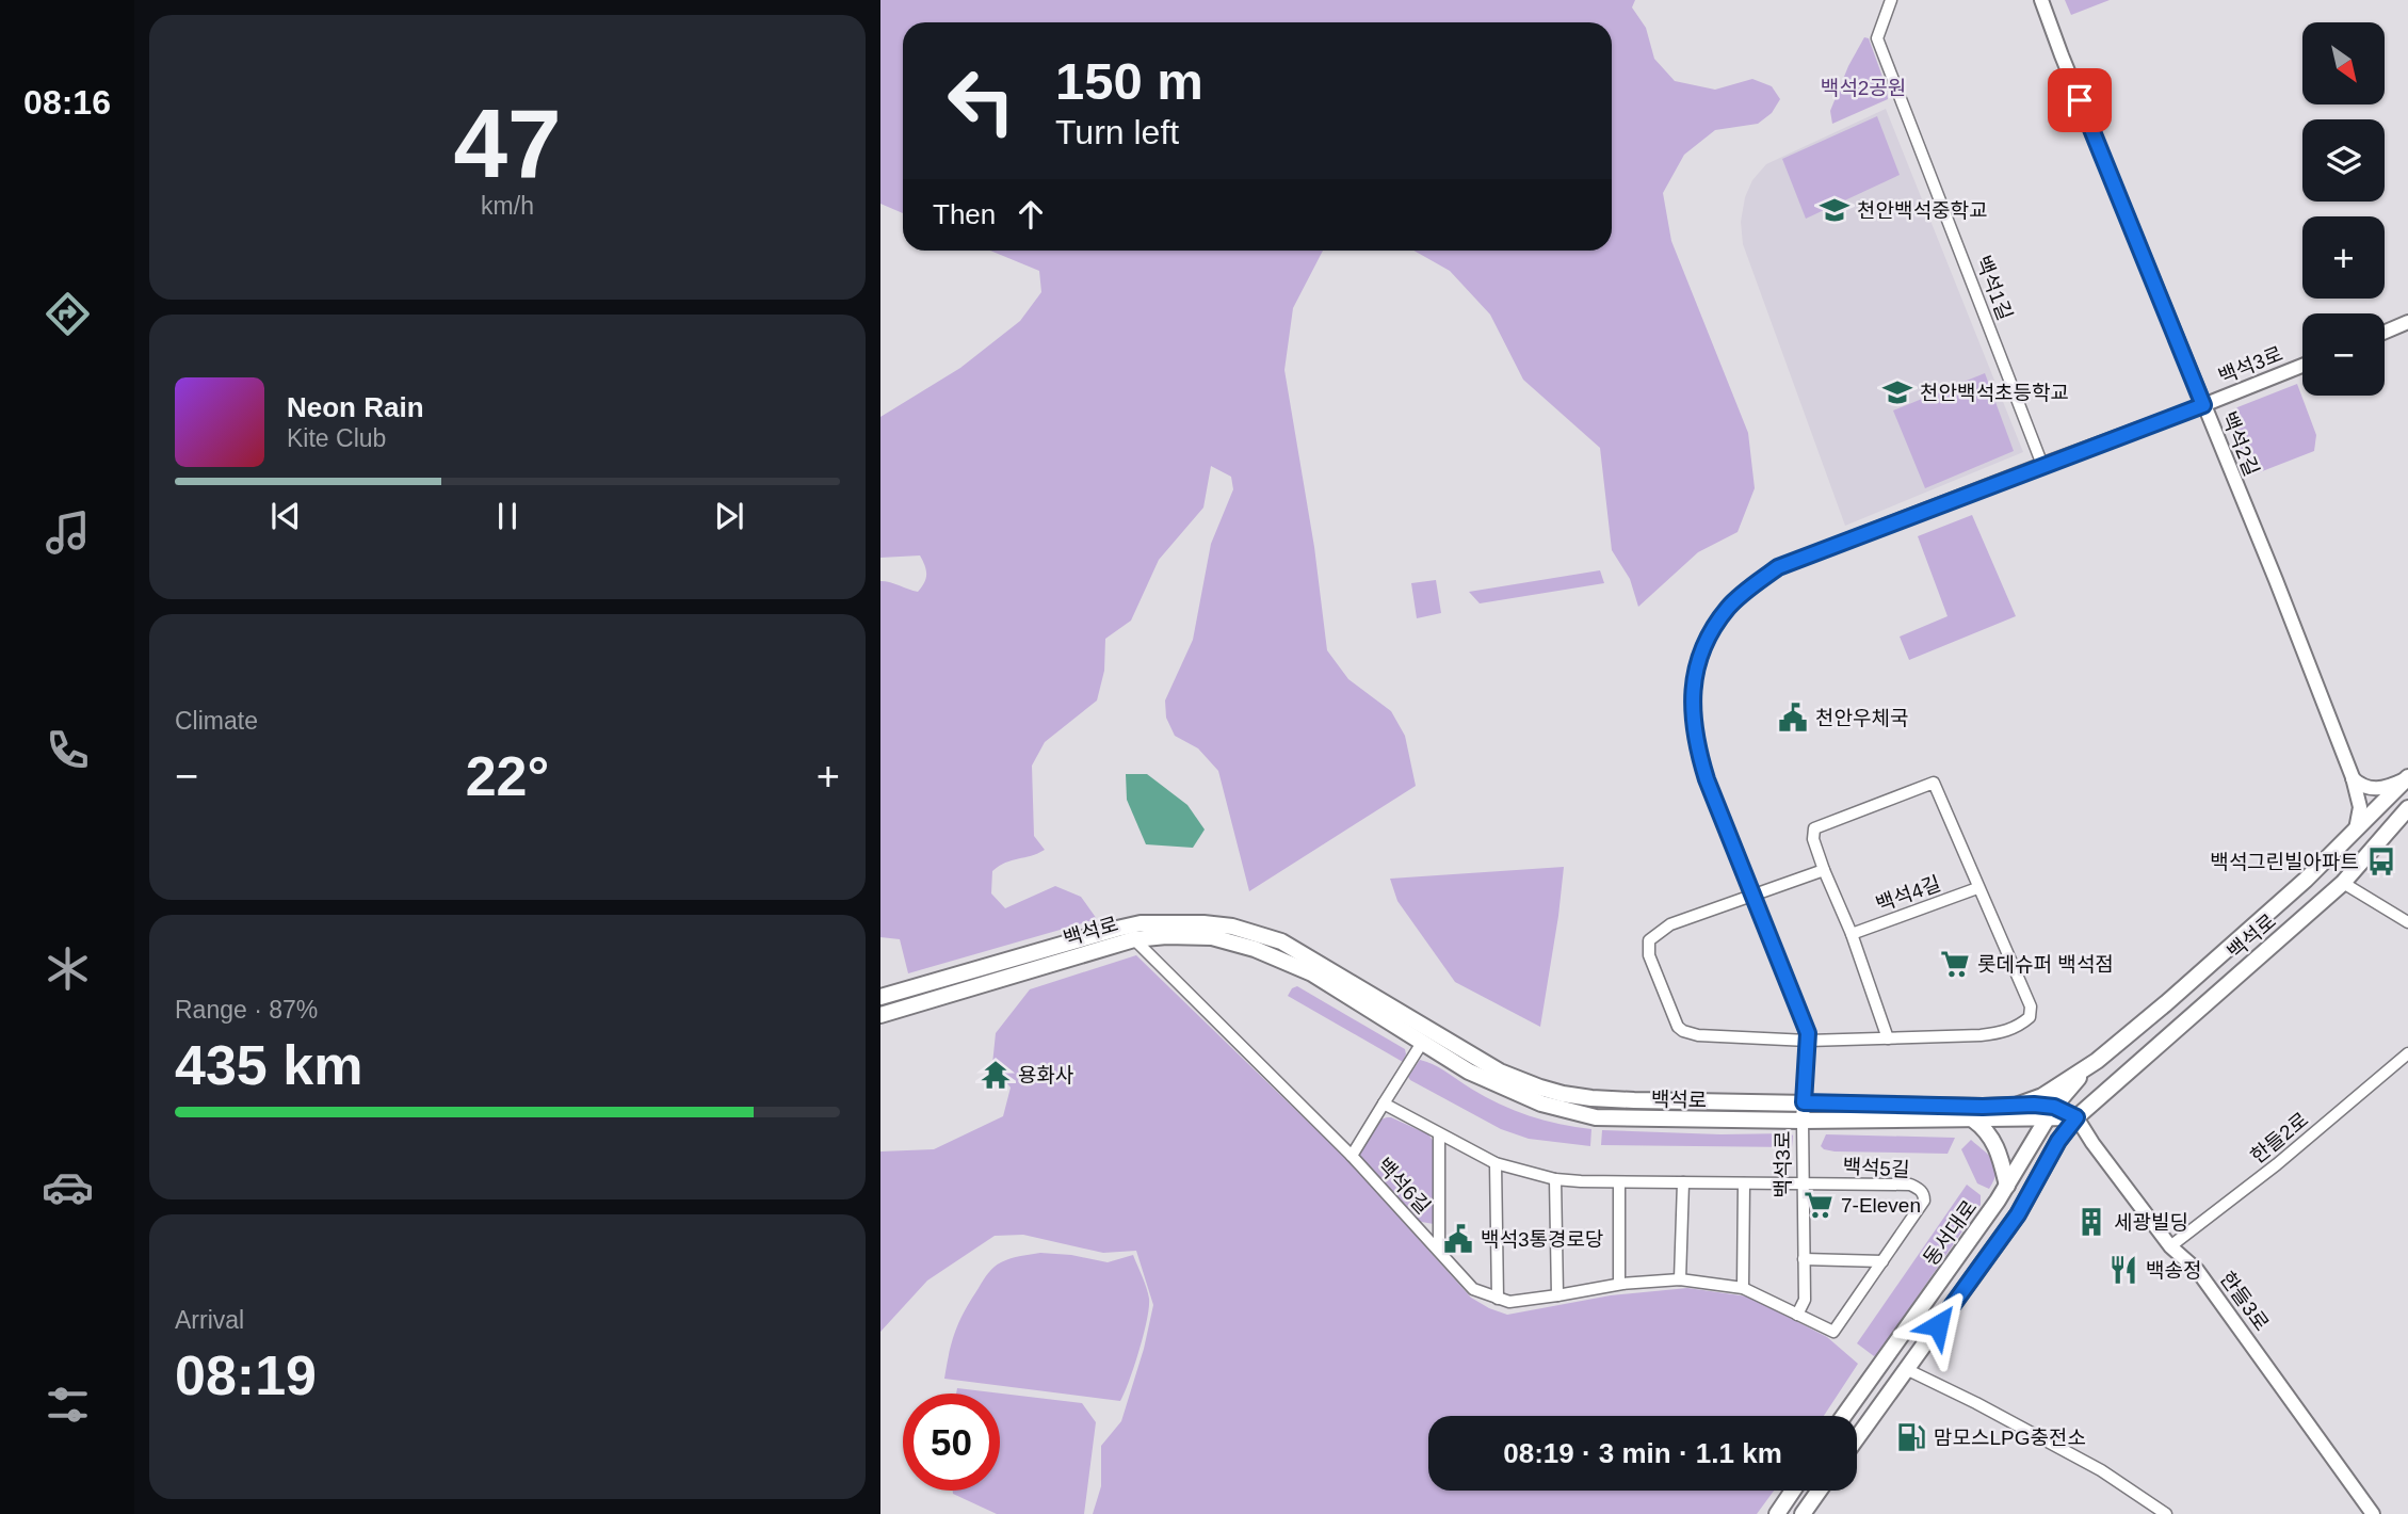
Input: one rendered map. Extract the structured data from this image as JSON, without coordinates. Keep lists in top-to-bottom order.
{
  "streets": {
    "main road": ["백석로", "동서대로"],
    "street": [
      "백석1길",
      "백석3로",
      "백석2길",
      "백석4길",
      "한들2로",
      "백석5길",
      "백석6길",
      "한들3로"
    ]
  },
  "crossings": [
    ["백석1길", "백석3로"],
    ["백석3로", "백석2길"],
    ["백석3로", "백석로"],
    ["백석3로", "백석5길"],
    ["백석3로", "백석6길"],
    ["백석2길", "백석로"],
    ["백석로", "백석6길"],
    ["백석로", "동서대로"],
    ["백석로", "한들3로"],
    ["한들2로", "한들3로"],
    ["백석5길", "백석6길"]
  ],
  "parks": ["백석2공원"],
  "places": {
    "school or university": ["천안백석중학교", "천안백석초등학교"],
    "public building": ["천안우체국", "백석3통경로당"],
    "bus stop": ["백석그린빌아파트"],
    "supermarket": ["롯데슈퍼 백석점", "7-Eleven"],
    "temple": ["용화사"],
    "building": ["세광빌딩"],
    "restaurant": ["백송정"],
    "fuel station": ["맘모스LPG충전소"]
  },
  "north": "bottom right",
  "page": {
    "tabs": "08:16",
    "tile": [
      ["47", "km/h"],
      "Climate",
      ["Range · 87%", "435 km"],
      ["Arrival", "08:19"]
    ],
    "map_buttons": ["+", "−"],
    "turn": ["150 m", "Turn left"],
    "then": "Then",
    "song": ["Neon Rain", "Kite Club"],
    "heat": ["−", "22°", "+"],
    "limit": "50",
    "trip": "08:19 · 3 min · 1.1 km"
  }
}
